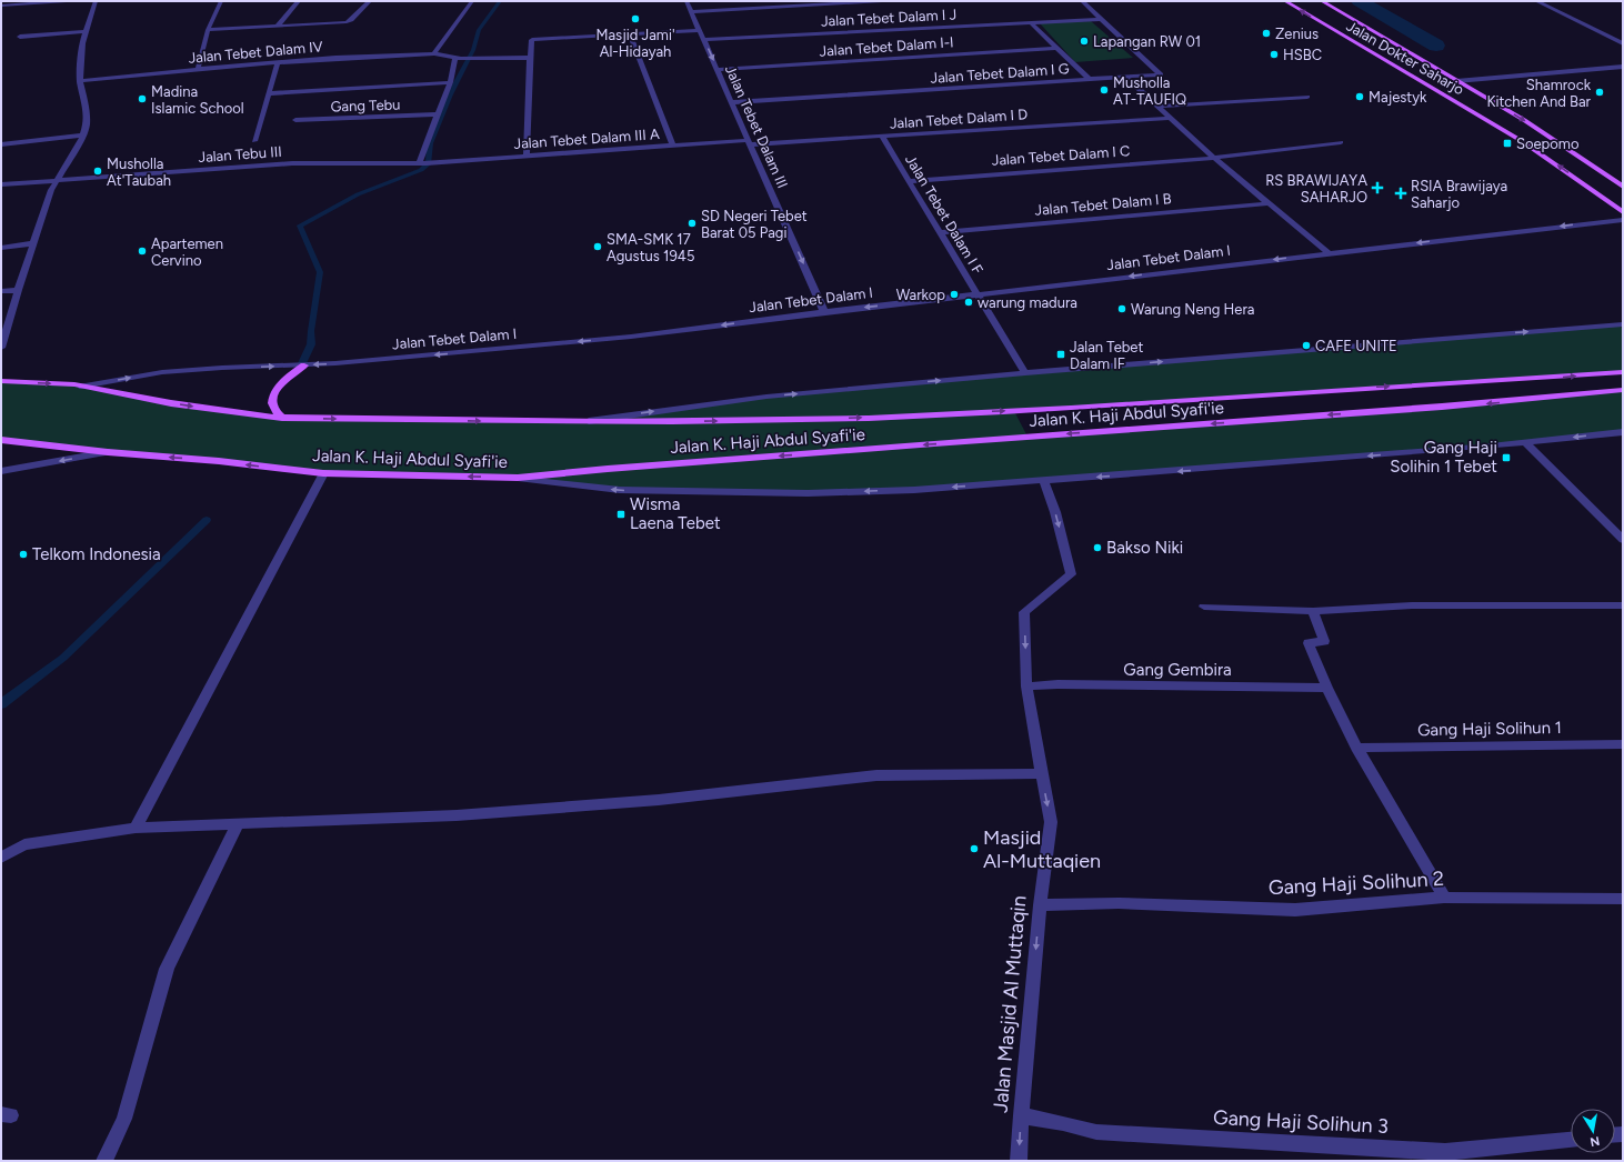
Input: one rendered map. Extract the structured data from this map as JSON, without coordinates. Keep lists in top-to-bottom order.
{
  "streets": {
    "main road": ["Jalan Dokter Saharjo", "Jalan K. Haji Abdul Syafi'ie"],
    "street": [
      "Jalan Tebet Dalam I J",
      "Jalan Tebet Dalam I-I",
      "Jalan Tebet Dalam IV",
      "Jalan Tebet Dalam I G",
      "Gang Tebu",
      "Jalan Tebet Dalam I D",
      "Jalan Tebet Dalam III",
      "Jalan Tebet Dalam III A",
      "Jalan Tebu III",
      "Jalan Tebet Dalam I C",
      "Jalan Tebet Dalam I B",
      "Jalan Tebet Dalam I F",
      "Jalan Tebet Dalam I",
      "Gang Gembira",
      "Gang Haji Solihun 1",
      "Gang Haji Solihun 2",
      "Jalan Masjid Al Muttaqin",
      "Gang Haji Solihun 3"
    ]
  },
  "crossings": [
    ["Jalan Tebet Dalam I J", "Jalan Tebet Dalam I G"],
    ["Jalan Tebet Dalam I J", "Jalan Tebet Dalam III"],
    ["Jalan Tebet Dalam I-I", "Jalan Tebet Dalam III"],
    ["Jalan Tebet Dalam I G", "Jalan Tebet Dalam III"],
    ["Jalan Tebet Dalam I D", "Jalan Tebet Dalam III"],
    ["Jalan Tebet Dalam I D", "Jalan Tebet Dalam III A"],
    ["Jalan Tebet Dalam I D", "Jalan Tebet Dalam I F"],
    ["Jalan Tebet Dalam III", "Jalan Tebet Dalam III A"],
    ["Jalan Tebet Dalam III", "Jalan Tebet Dalam I"],
    ["Jalan Tebet Dalam III A", "Jalan Tebu III"],
    ["Jalan Tebet Dalam I C", "Jalan Tebet Dalam I F"],
    ["Jalan Tebet Dalam I B", "Jalan Tebet Dalam I F"],
    ["Jalan Tebet Dalam I F", "Jalan Tebet Dalam I"],
    ["Jalan Tebet Dalam I", "Jalan K. Haji Abdul Syafi'ie"],
    ["Gang Gembira", "Jalan Masjid Al Muttaqin"],
    ["Gang Haji Solihun 2", "Jalan Masjid Al Muttaqin"],
    ["Jalan Masjid Al Muttaqin", "Gang Haji Solihun 3"]
  ],
  "one_way": ["Jalan Tebet Dalam III", "Jalan Masjid Al Muttaqin"],
  "places": {
    "other": [
      "Masjid Jami' Al-Hidayah",
      "Zenius",
      "Lapangan RW 01",
      "HSBC",
      "Musholla AT-TAUFIQ",
      "Shamrock Kitchen And Bar",
      "Majestyk",
      "Madina Islamic School",
      "Musholla At'Taubah",
      "SD Negeri Tebet Barat 05 Pagi",
      "SMA-SMK 17 Agustus 1945",
      "Apartemen Cervino",
      "Warkop",
      "warung madura",
      "Warung Neng Hera",
      "CAFE UNITE",
      "Bakso Niki",
      "Telkom Indonesia",
      "Masjid Al-Muttaqien"
    ],
    "transit": [
      "Soepomo",
      "Jalan Tebet Dalam IF",
      "Gang Haji Solihin 1 Tebet",
      "Wisma Laena Tebet"
    ],
    "health": ["RS BRAWIJAYA SAHARJO", "RSIA Brawijaya Saharjo"]
  },
  "north": "bottom"
}
